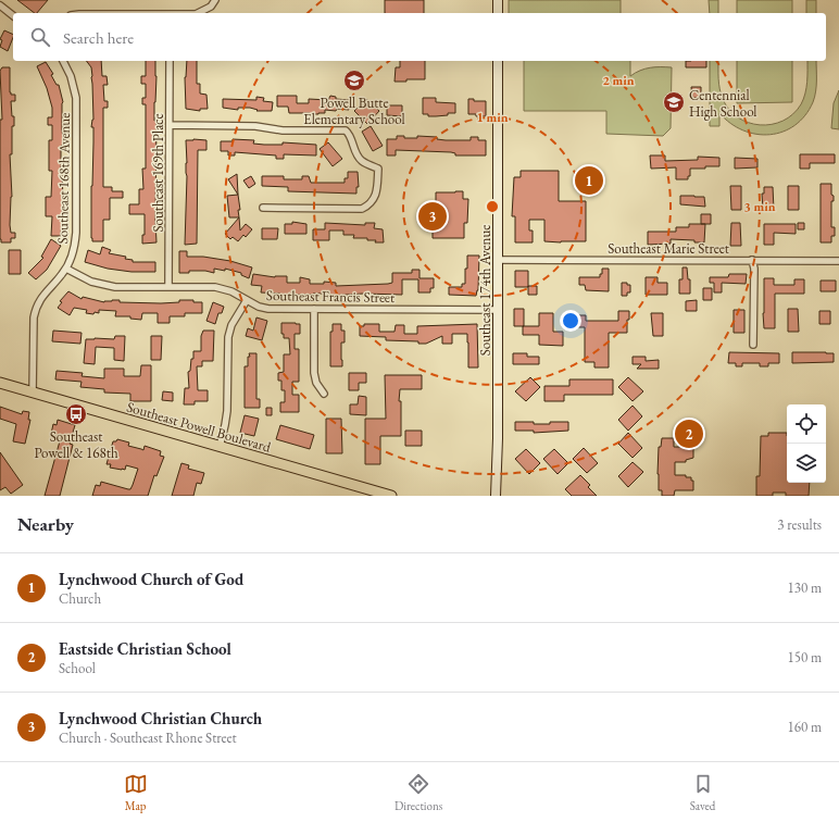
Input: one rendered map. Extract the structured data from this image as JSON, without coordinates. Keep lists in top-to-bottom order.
{
  "streets": {
    "main road": ["Southeast Powell Boulevard"],
    "street": [
      "Southeast 169th Place",
      "Southeast 168th Avenue",
      "Southeast Marie Street",
      "Southeast 174th Avenue",
      "Southeast Francis Street"
    ]
  },
  "crossings": [
    ["Southeast 169th Place", "Southeast Francis Street"],
    ["Southeast 168th Avenue", "Southeast Francis Street"],
    ["Southeast 168th Avenue", "Southeast Powell Boulevard"],
    ["Southeast Marie Street", "Southeast 174th Avenue"],
    ["Southeast 174th Avenue", "Southeast Francis Street"]
  ],
  "places": {
    "school or university": ["Powell Butte Elementary School", "Centennial High School"],
    "bus stop": ["Southeast Powell & 168th"]
  },
  "page": {
    "search": "Search here",
    "pins": ["1", "3", "2"],
    "heading": ["Nearby", "3 results"],
    "list": [
      {
        "mark": "1",
        "name": "Lynchwood Church of God",
        "note": "Church",
        "value": "130 m"
      },
      {
        "mark": "2",
        "name": "Eastside Christian School",
        "note": "School",
        "value": "150 m"
      },
      {
        "mark": "3",
        "name": "Lynchwood Christian Church",
        "note": "Church · Southeast Rhone Street",
        "value": "160 m"
      }
    ],
    "nav": ["Map", "Directions", "Saved"]
  },
  "rings": ["2 min", "1 min", "3 min"]
}
